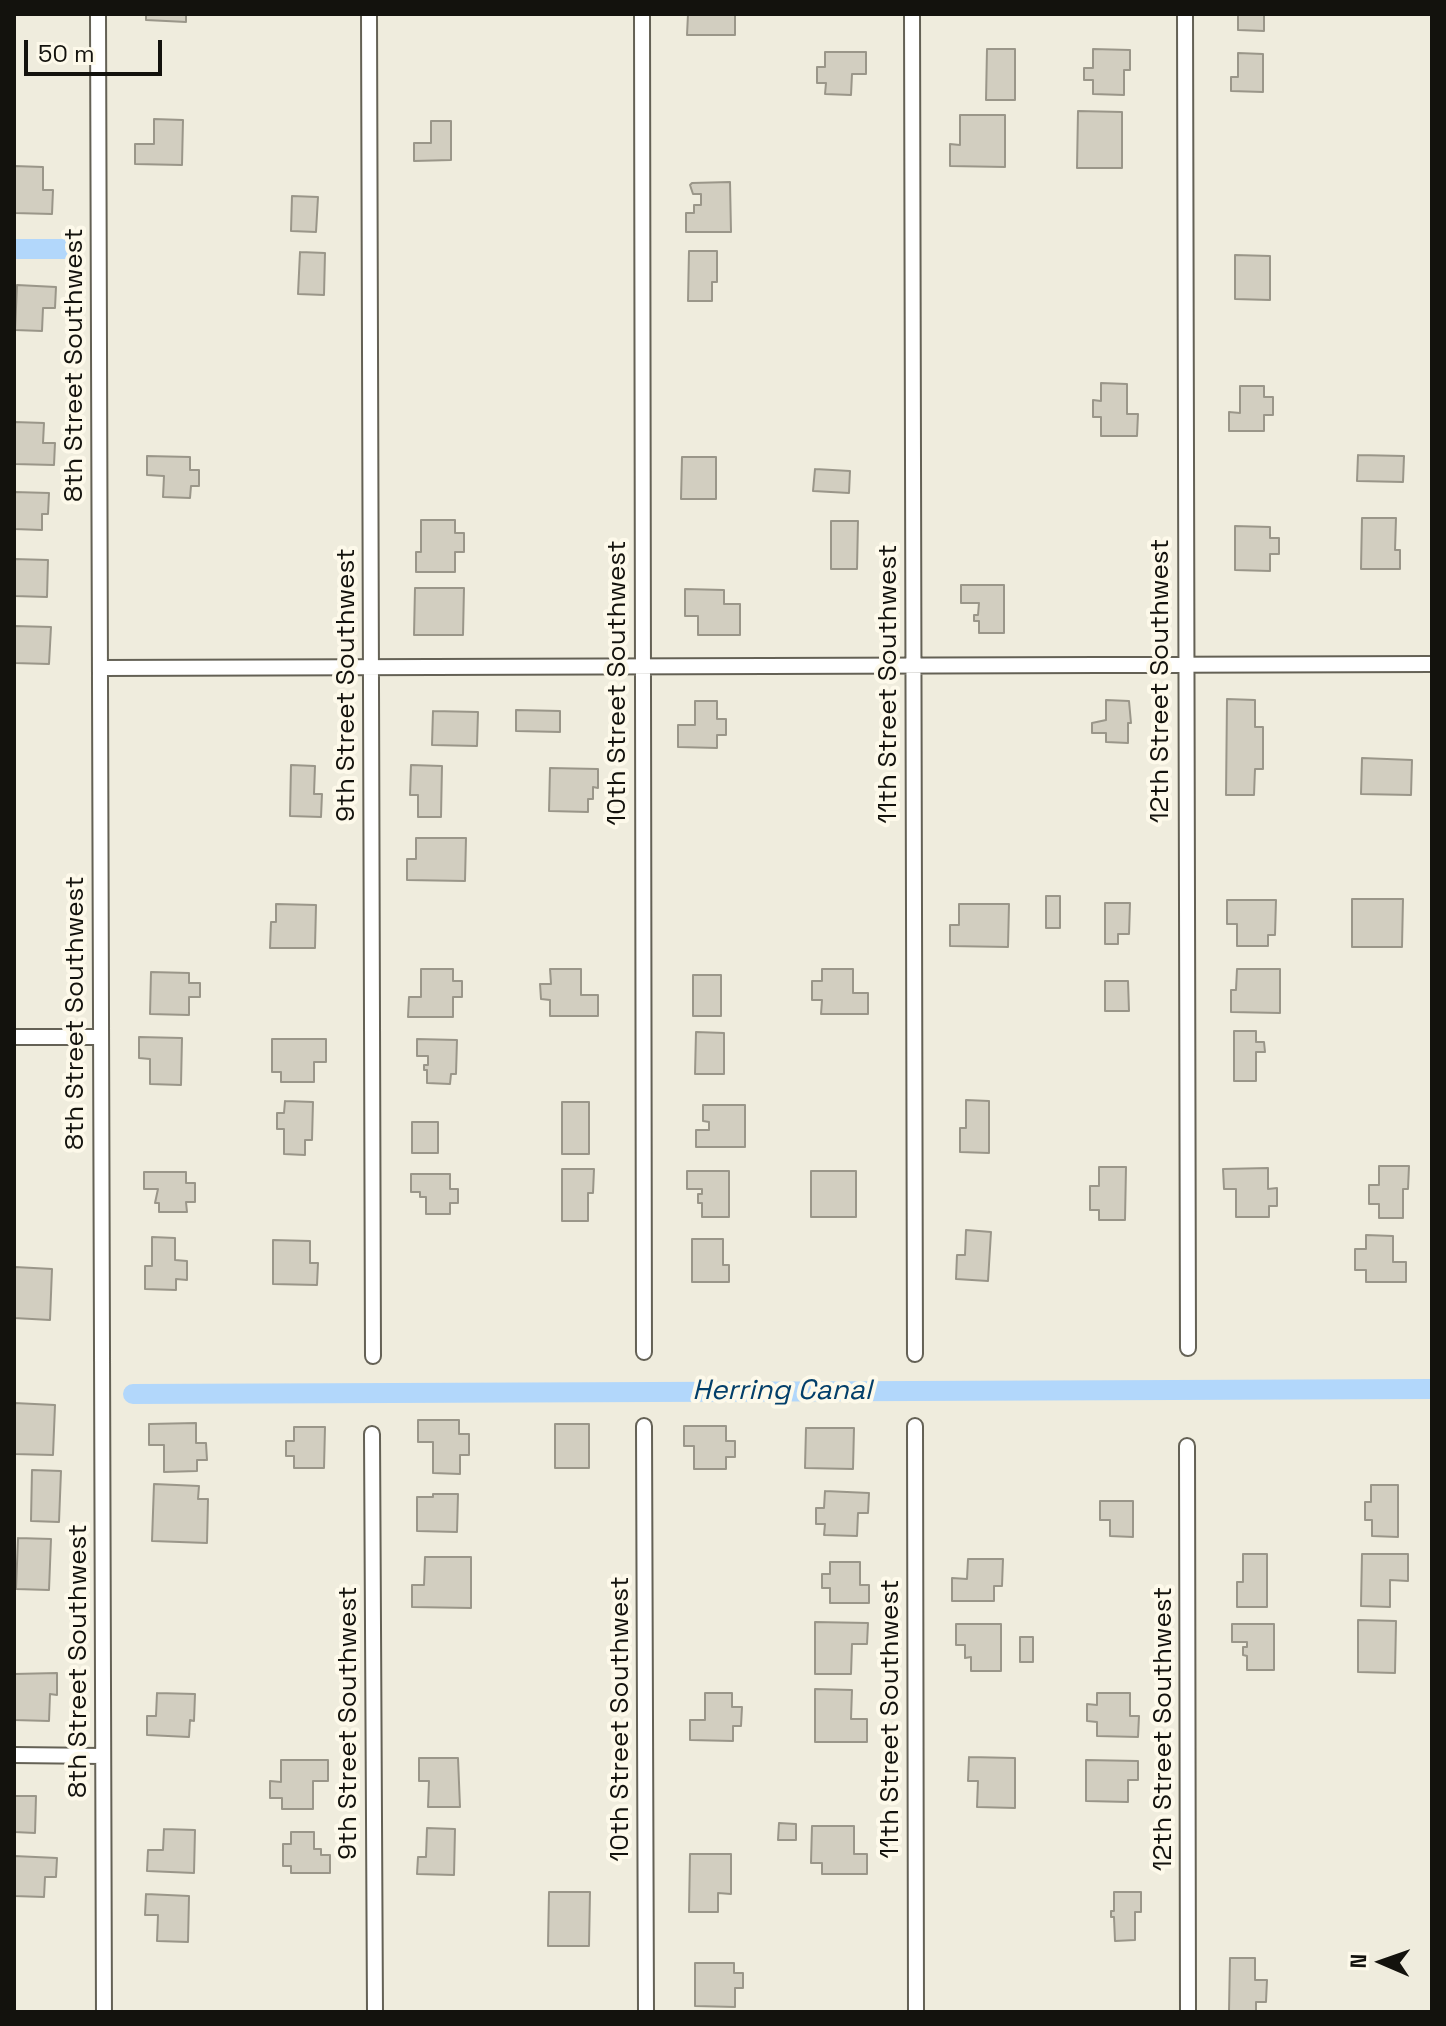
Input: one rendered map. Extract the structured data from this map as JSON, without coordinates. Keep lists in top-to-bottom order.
{
  "streets": {
    "street": [
      "8th Street Southwest",
      "12th Street Southwest",
      "10th Street Southwest",
      "11th Street Southwest",
      "9th Street Southwest"
    ]
  },
  "water": ["Herring Canal"],
  "scale_bar": "50 m",
  "north": "left"
}
